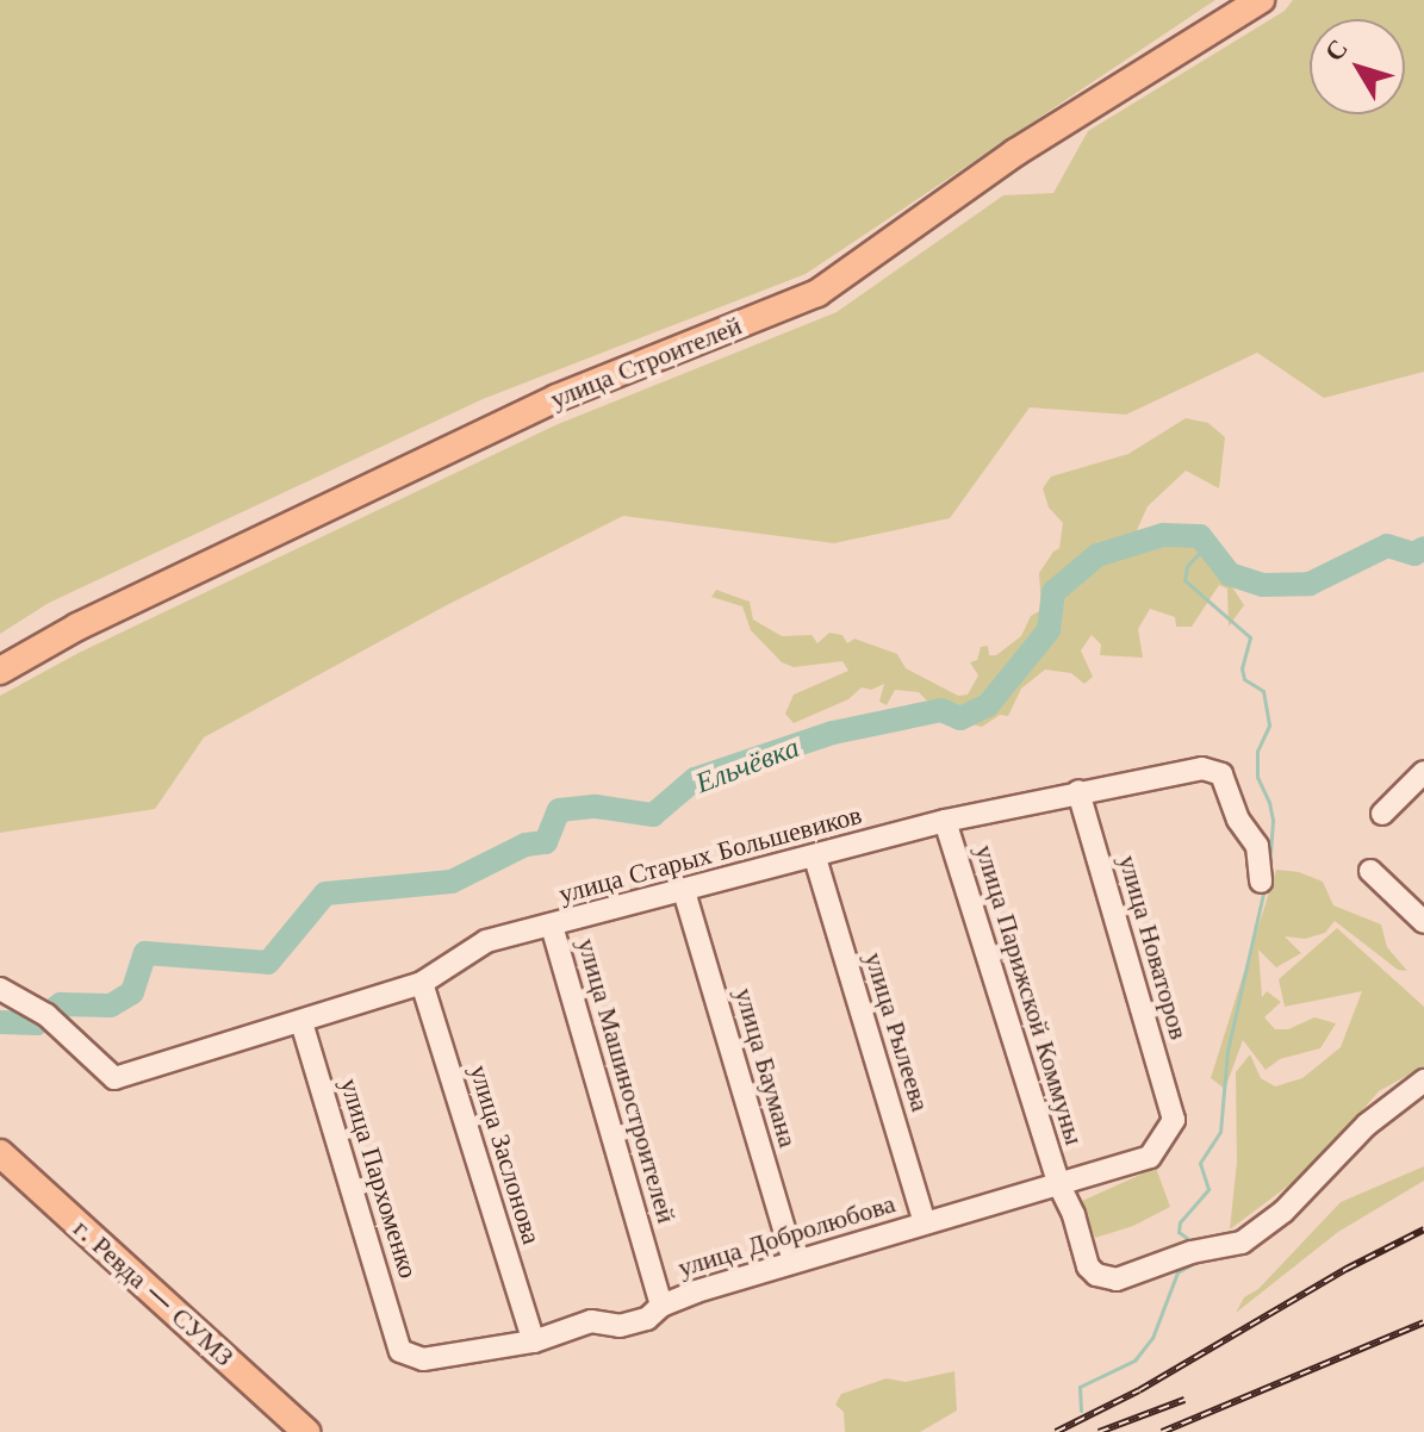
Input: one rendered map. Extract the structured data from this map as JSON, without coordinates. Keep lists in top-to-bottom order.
{
  "streets": {
    "main road": ["улица Строителей", "г. Ревда — СУМЗ"],
    "street": [
      "улица Старых Большевиков",
      "улица Новаторов",
      "улица Парижской Коммуны",
      "улица Рылеева",
      "улица Баумана",
      "улица Машиностроителей",
      "улица Заслонова",
      "улица Пархоменко",
      "улица Добролюбова"
    ]
  },
  "crossings": [
    ["улица Старых Большевиков", "улица Новаторов"],
    ["улица Старых Большевиков", "улица Парижской Коммуны"],
    ["улица Старых Большевиков", "улица Рылеева"],
    ["улица Старых Большевиков", "улица Баумана"],
    ["улица Старых Большевиков", "улица Машиностроителей"],
    ["улица Старых Большевиков", "улица Заслонова"],
    ["улица Старых Большевиков", "улица Пархоменко"],
    ["улица Новаторов", "улица Добролюбова"],
    ["улица Парижской Коммуны", "улица Добролюбова"],
    ["улица Рылеева", "улица Добролюбова"],
    ["улица Баумана", "улица Добролюбова"],
    ["улица Машиностроителей", "улица Добролюбова"],
    ["улица Заслонова", "улица Добролюбова"],
    ["улица Пархоменко", "улица Добролюбова"]
  ],
  "water": ["Ельчёвка"],
  "north": "top left"
}
